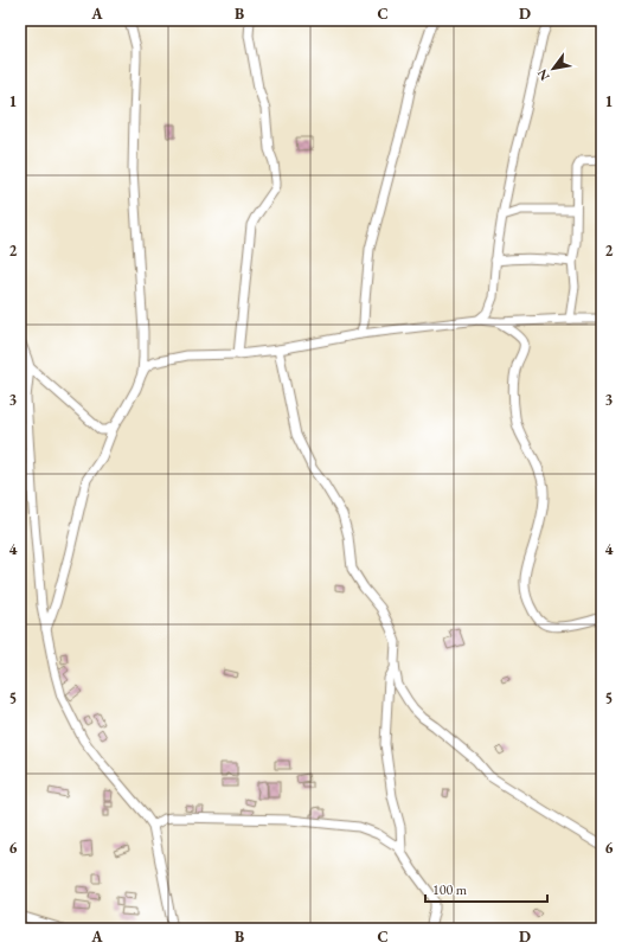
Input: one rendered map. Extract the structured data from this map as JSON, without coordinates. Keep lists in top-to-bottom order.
{
  "scale_bar": "100 m",
  "north": "bottom left",
  "grid": {
    "columns": [
      "A",
      "B",
      "C",
      "D"
    ],
    "rows": [
      "1",
      "2",
      "3",
      "4",
      "5",
      "6"
    ]
  }
}
